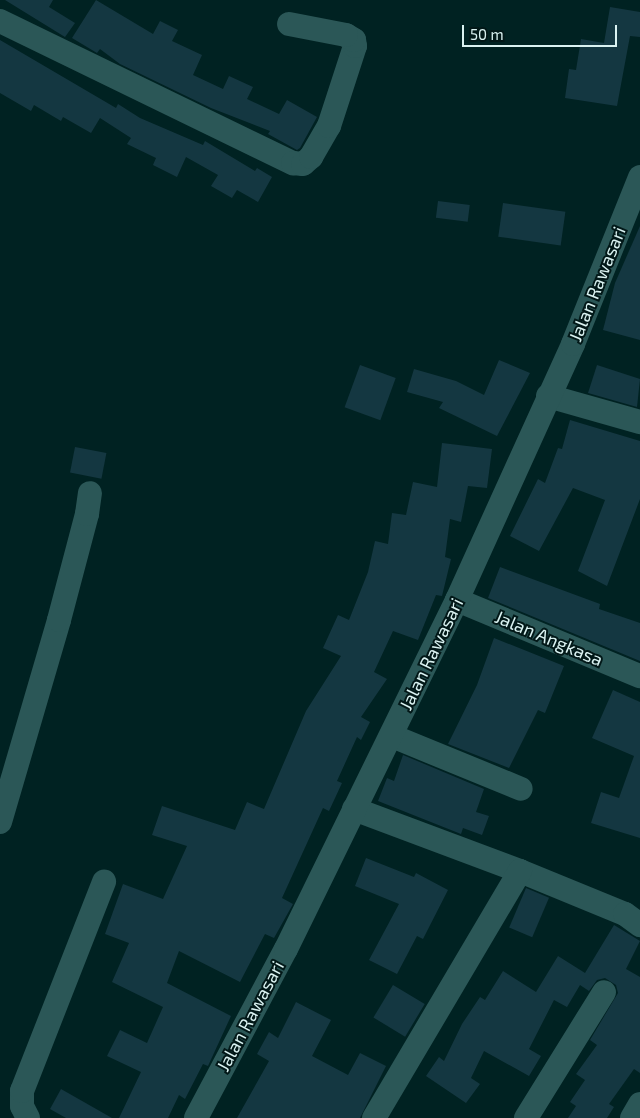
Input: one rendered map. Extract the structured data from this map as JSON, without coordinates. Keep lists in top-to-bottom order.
{
  "streets": {
    "street": ["Jalan Rawasari", "Jalan Angkasa"]
  },
  "crossings": [
    ["Jalan Rawasari", "Jalan Angkasa"]
  ],
  "scale_bar": "50 m"
}
